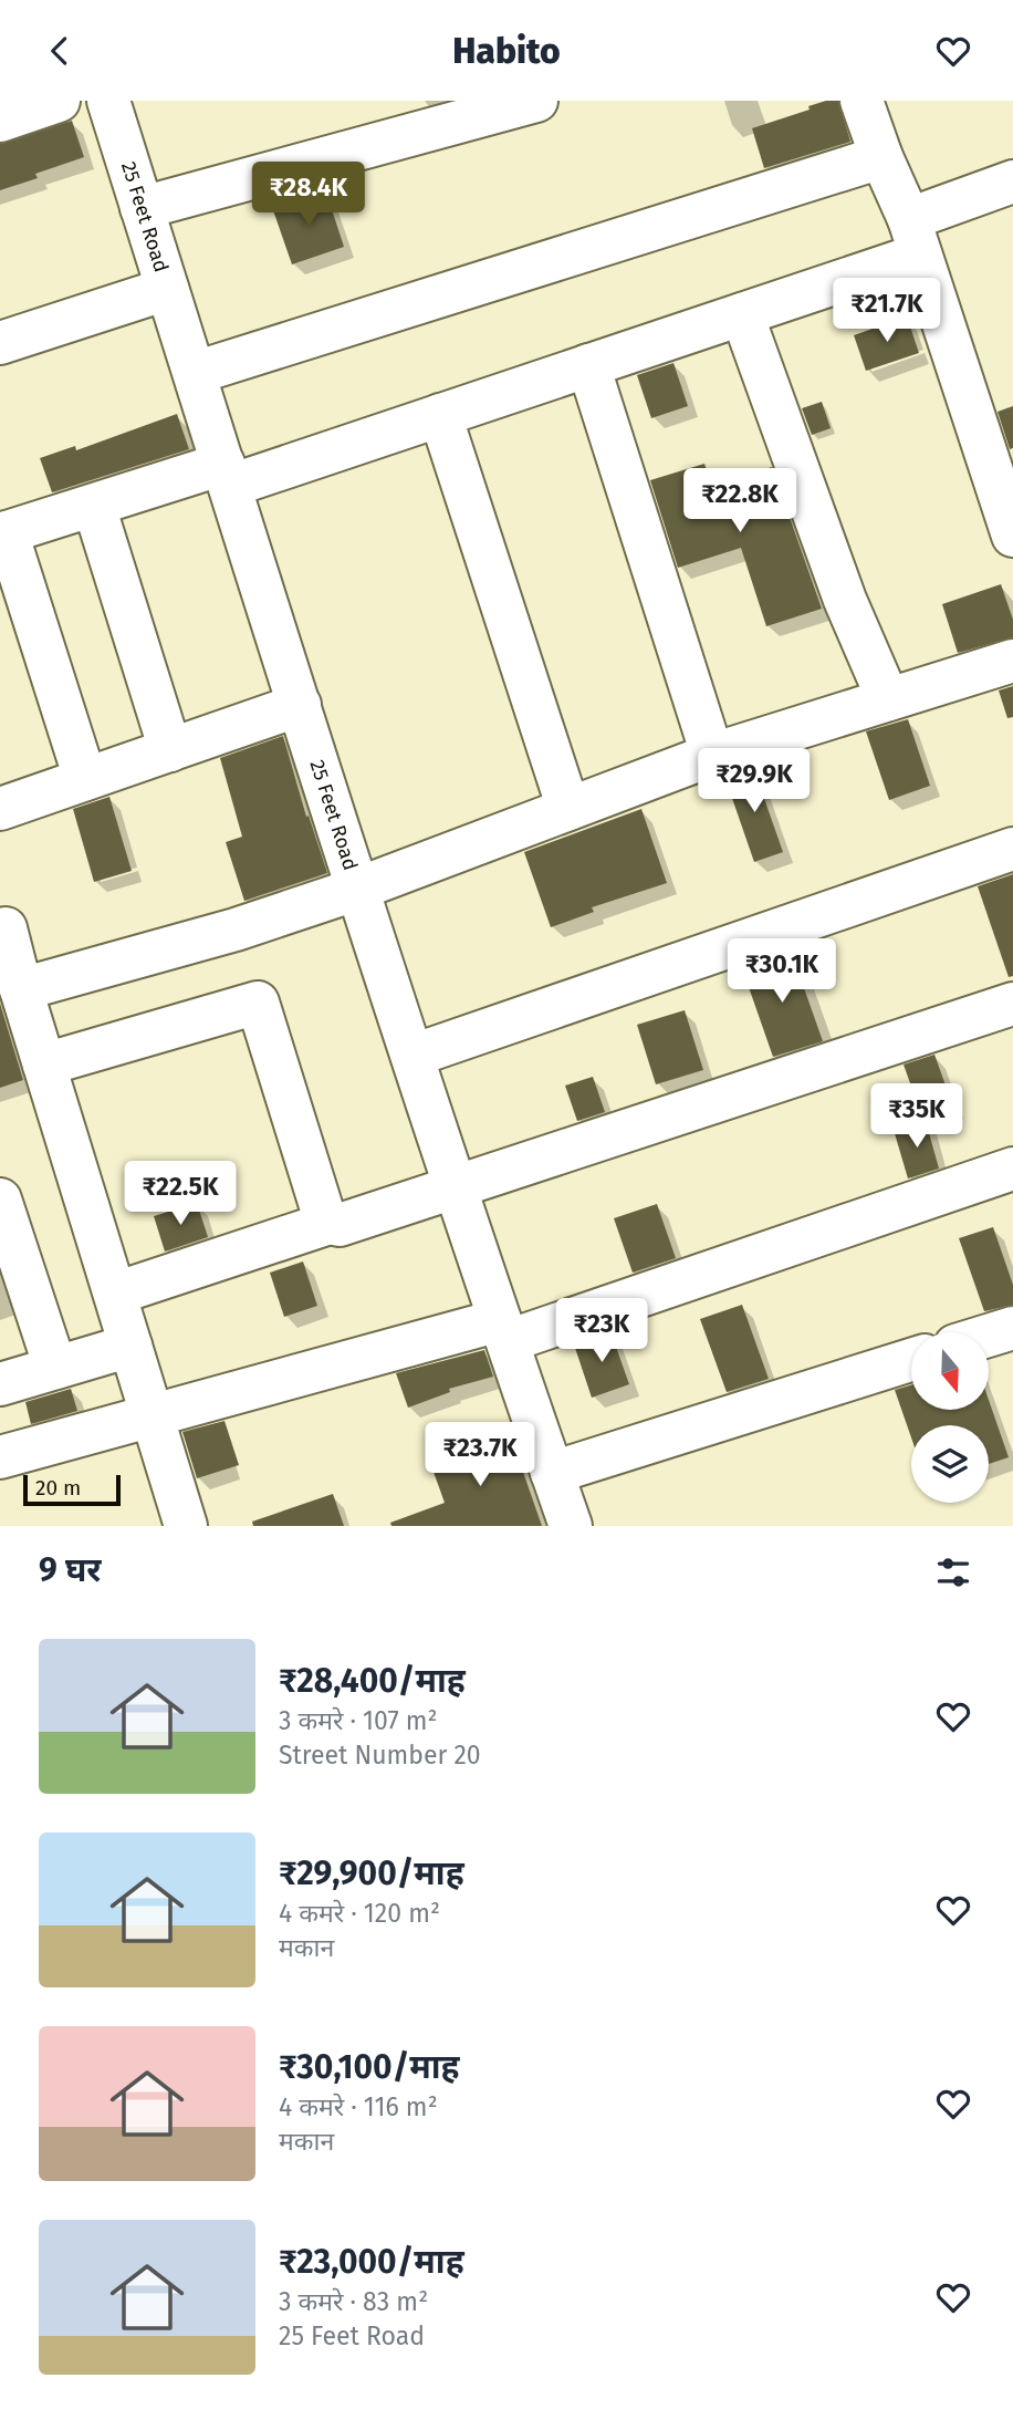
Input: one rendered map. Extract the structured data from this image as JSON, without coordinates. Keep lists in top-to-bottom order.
{
  "streets": {
    "street": ["25 Feet Road"]
  },
  "scale_bar": "20 m",
  "north": "bottom",
  "page": {
    "header": "Habito",
    "price": [
      "₹28.4K",
      "₹21.7K",
      "₹22.8K",
      "₹29.9K",
      "₹30.1K",
      "₹35K",
      "₹22.5K",
      "₹23K",
      "₹23.7K"
    ],
    "scale": "20 m",
    "heading": "9 घर",
    "list": [
      {
        "name": "₹28,400/माह",
        "note": "3 कमरे · 107 m² · Street Number 20"
      },
      {
        "name": "₹29,900/माह",
        "note": "4 कमरे · 120 m² · मकान"
      },
      {
        "name": "₹30,100/माह",
        "note": "4 कमरे · 116 m² · मकान"
      },
      {
        "name": "₹23,000/माह",
        "note": "3 कमरे · 83 m² · 25 Feet Road"
      }
    ]
  }
}
